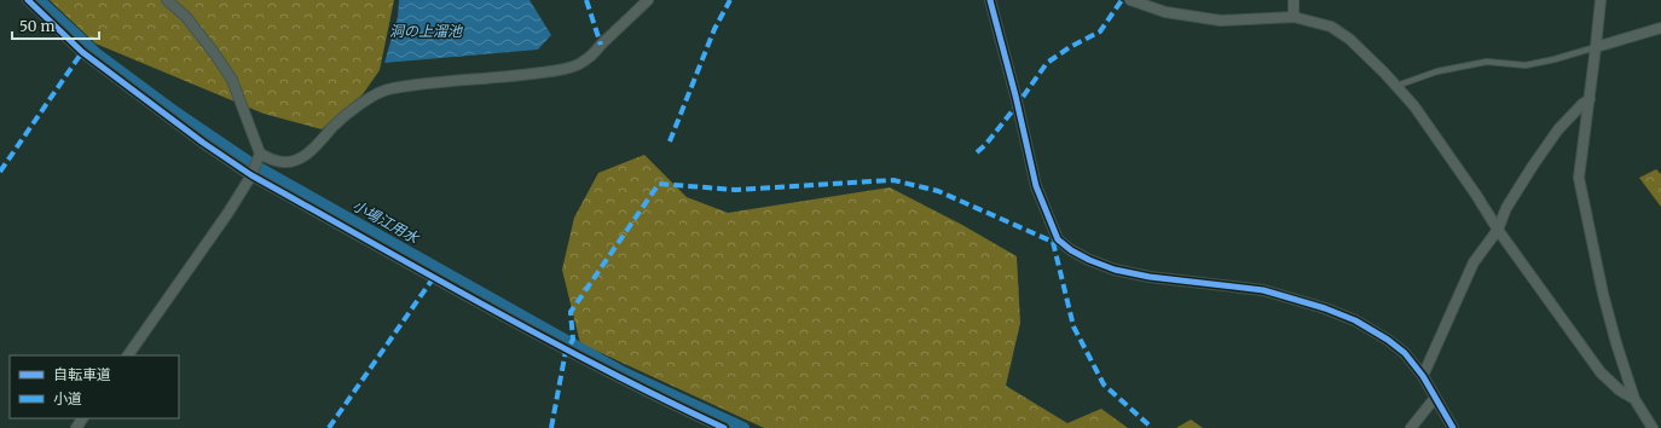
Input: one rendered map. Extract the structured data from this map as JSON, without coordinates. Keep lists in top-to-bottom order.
{
  "water": ["洞の上溜池", "小場江用水"],
  "legend": ["自転車道", "小道"],
  "scale_bar": "50 m"
}
